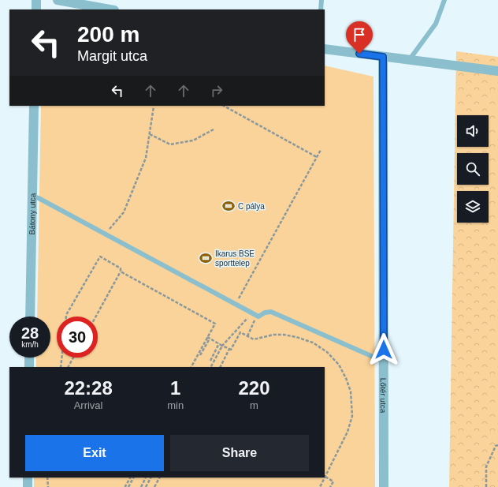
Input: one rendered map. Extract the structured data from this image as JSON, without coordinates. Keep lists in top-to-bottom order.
{
  "streets": {
    "street": ["Bátony utca", "Lőtér utca"]
  },
  "places": {
    "sports": ["C pálya", "Ikarus BSE sporttelep"]
  },
  "page": {
    "turn": ["200 m", "Margit utca"],
    "speed": "28 km/h",
    "limit": "30",
    "eta": [
      "22:28",
      "Arrival",
      "1",
      "min",
      "220",
      "m"
    ],
    "buttons": ["Exit", "Share"]
  }
}
